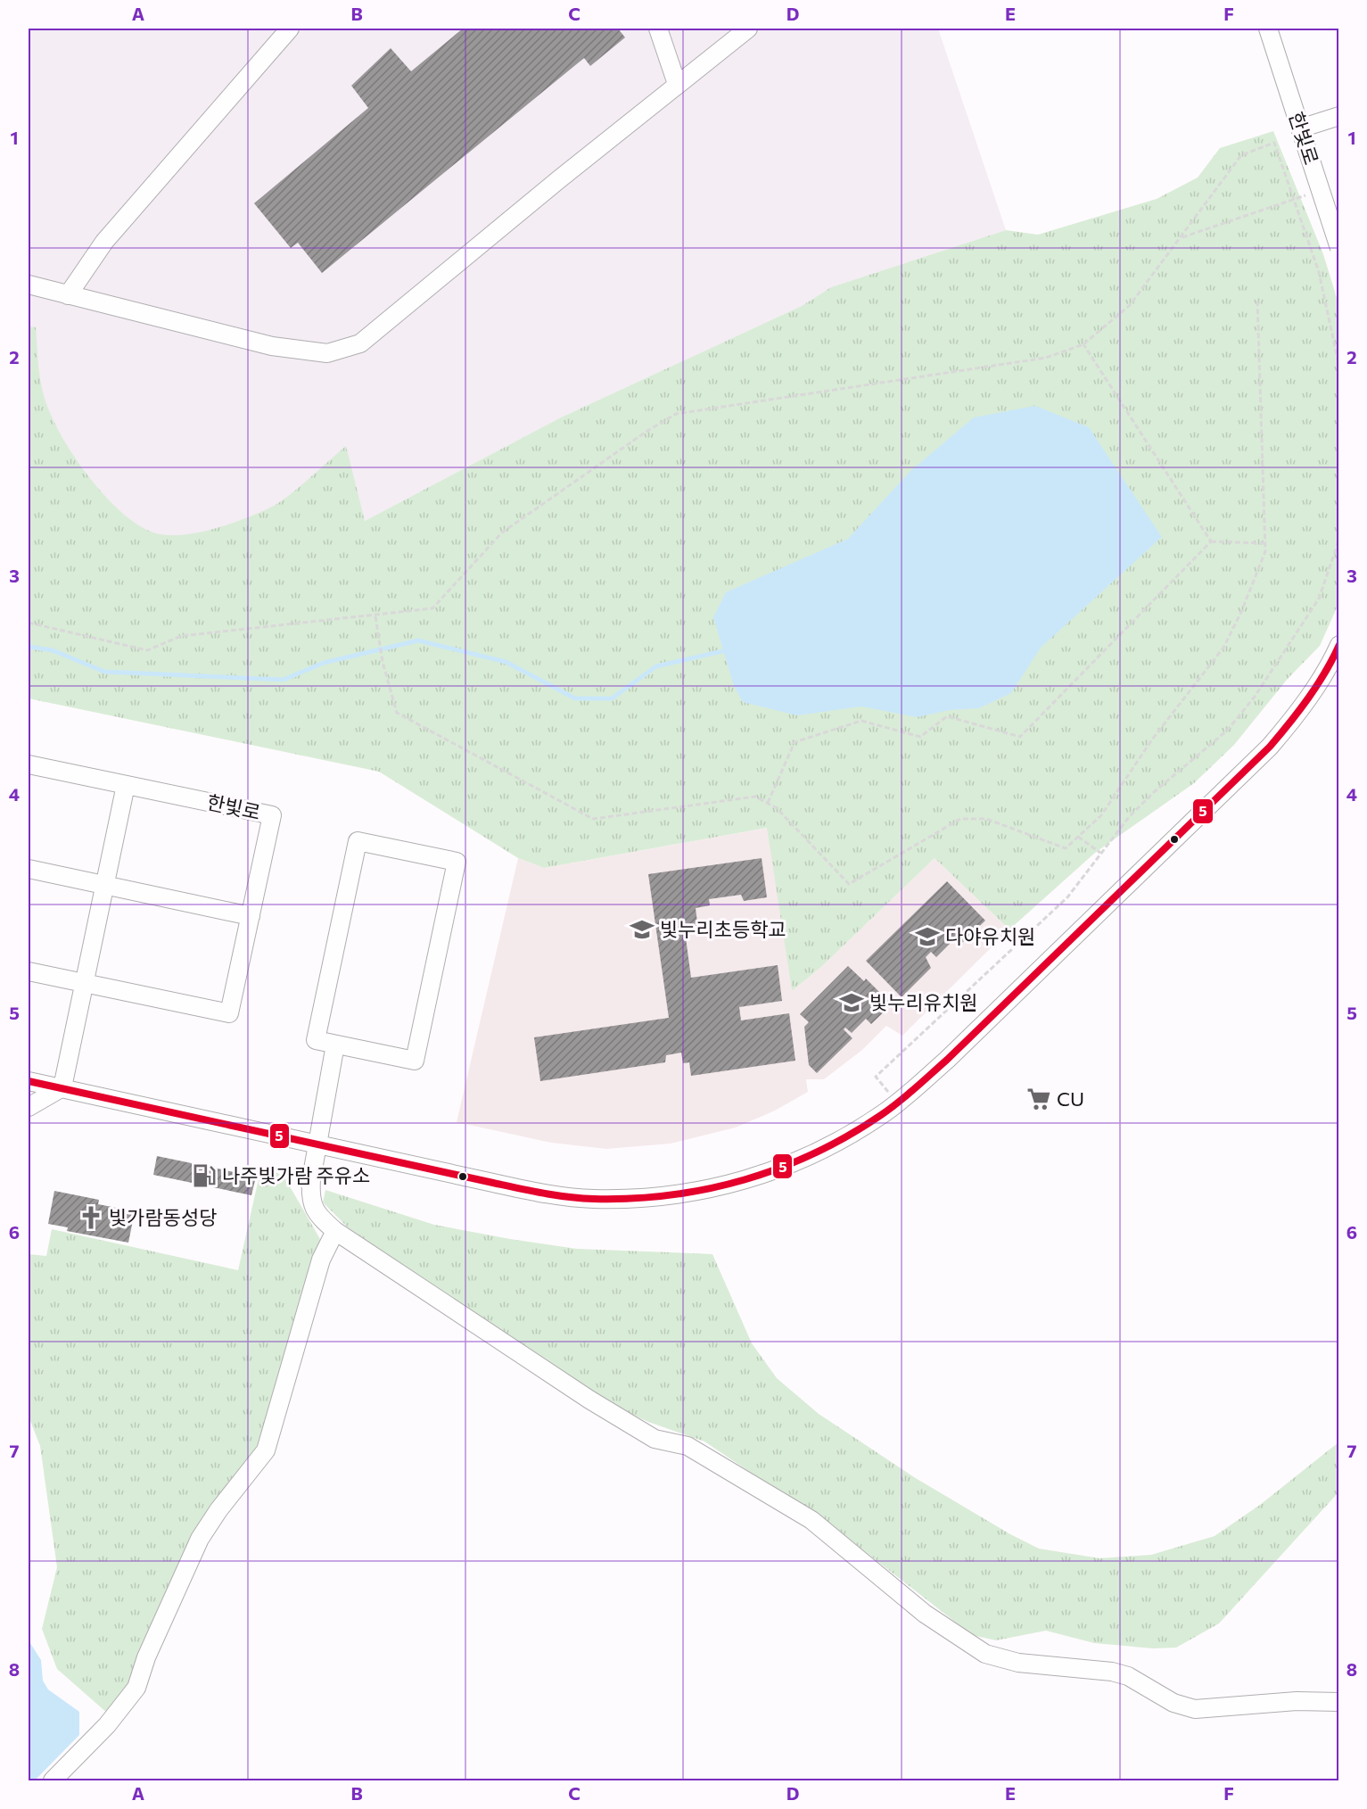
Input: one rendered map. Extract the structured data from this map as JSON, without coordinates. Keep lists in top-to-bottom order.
{
  "streets": {
    "street": ["한빛로"]
  },
  "places": {
    "school or university": ["빛누리초등학교", "다야유치원", "빛누리유치원"],
    "supermarket": ["CU"],
    "fuel station": ["나주빛가람 주유소"],
    "church": ["빛가람동성당"]
  },
  "lines": ["transit line 5"],
  "grid": {
    "columns": [
      "A",
      "B",
      "C",
      "D",
      "E",
      "F"
    ],
    "rows": [
      "1",
      "2",
      "3",
      "4",
      "5",
      "6",
      "7",
      "8"
    ]
  }
}
